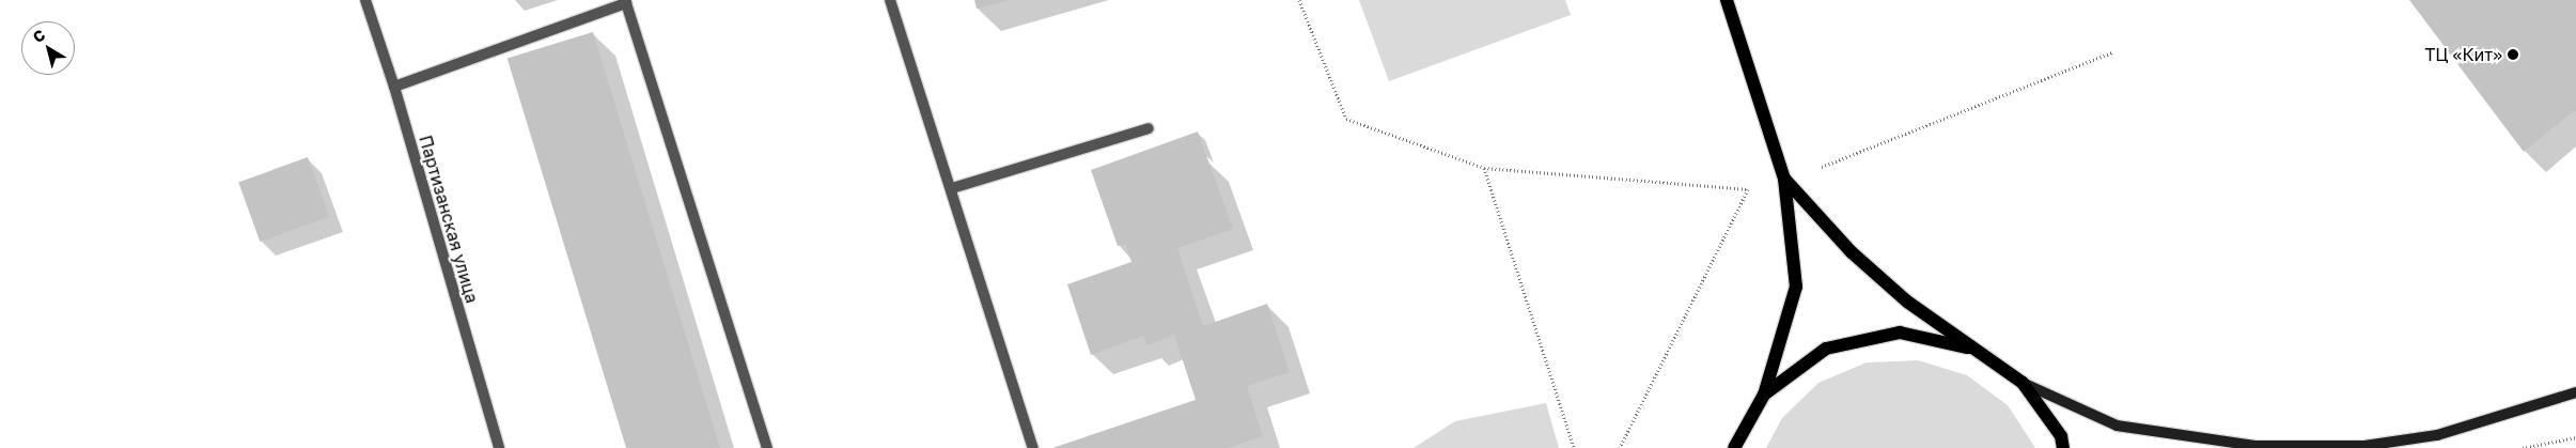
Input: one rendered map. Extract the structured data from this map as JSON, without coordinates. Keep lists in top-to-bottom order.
{
  "streets": {
    "street": ["Партизанская улица"]
  },
  "places": ["ТЦ «Кит»"],
  "north": "top left"
}
